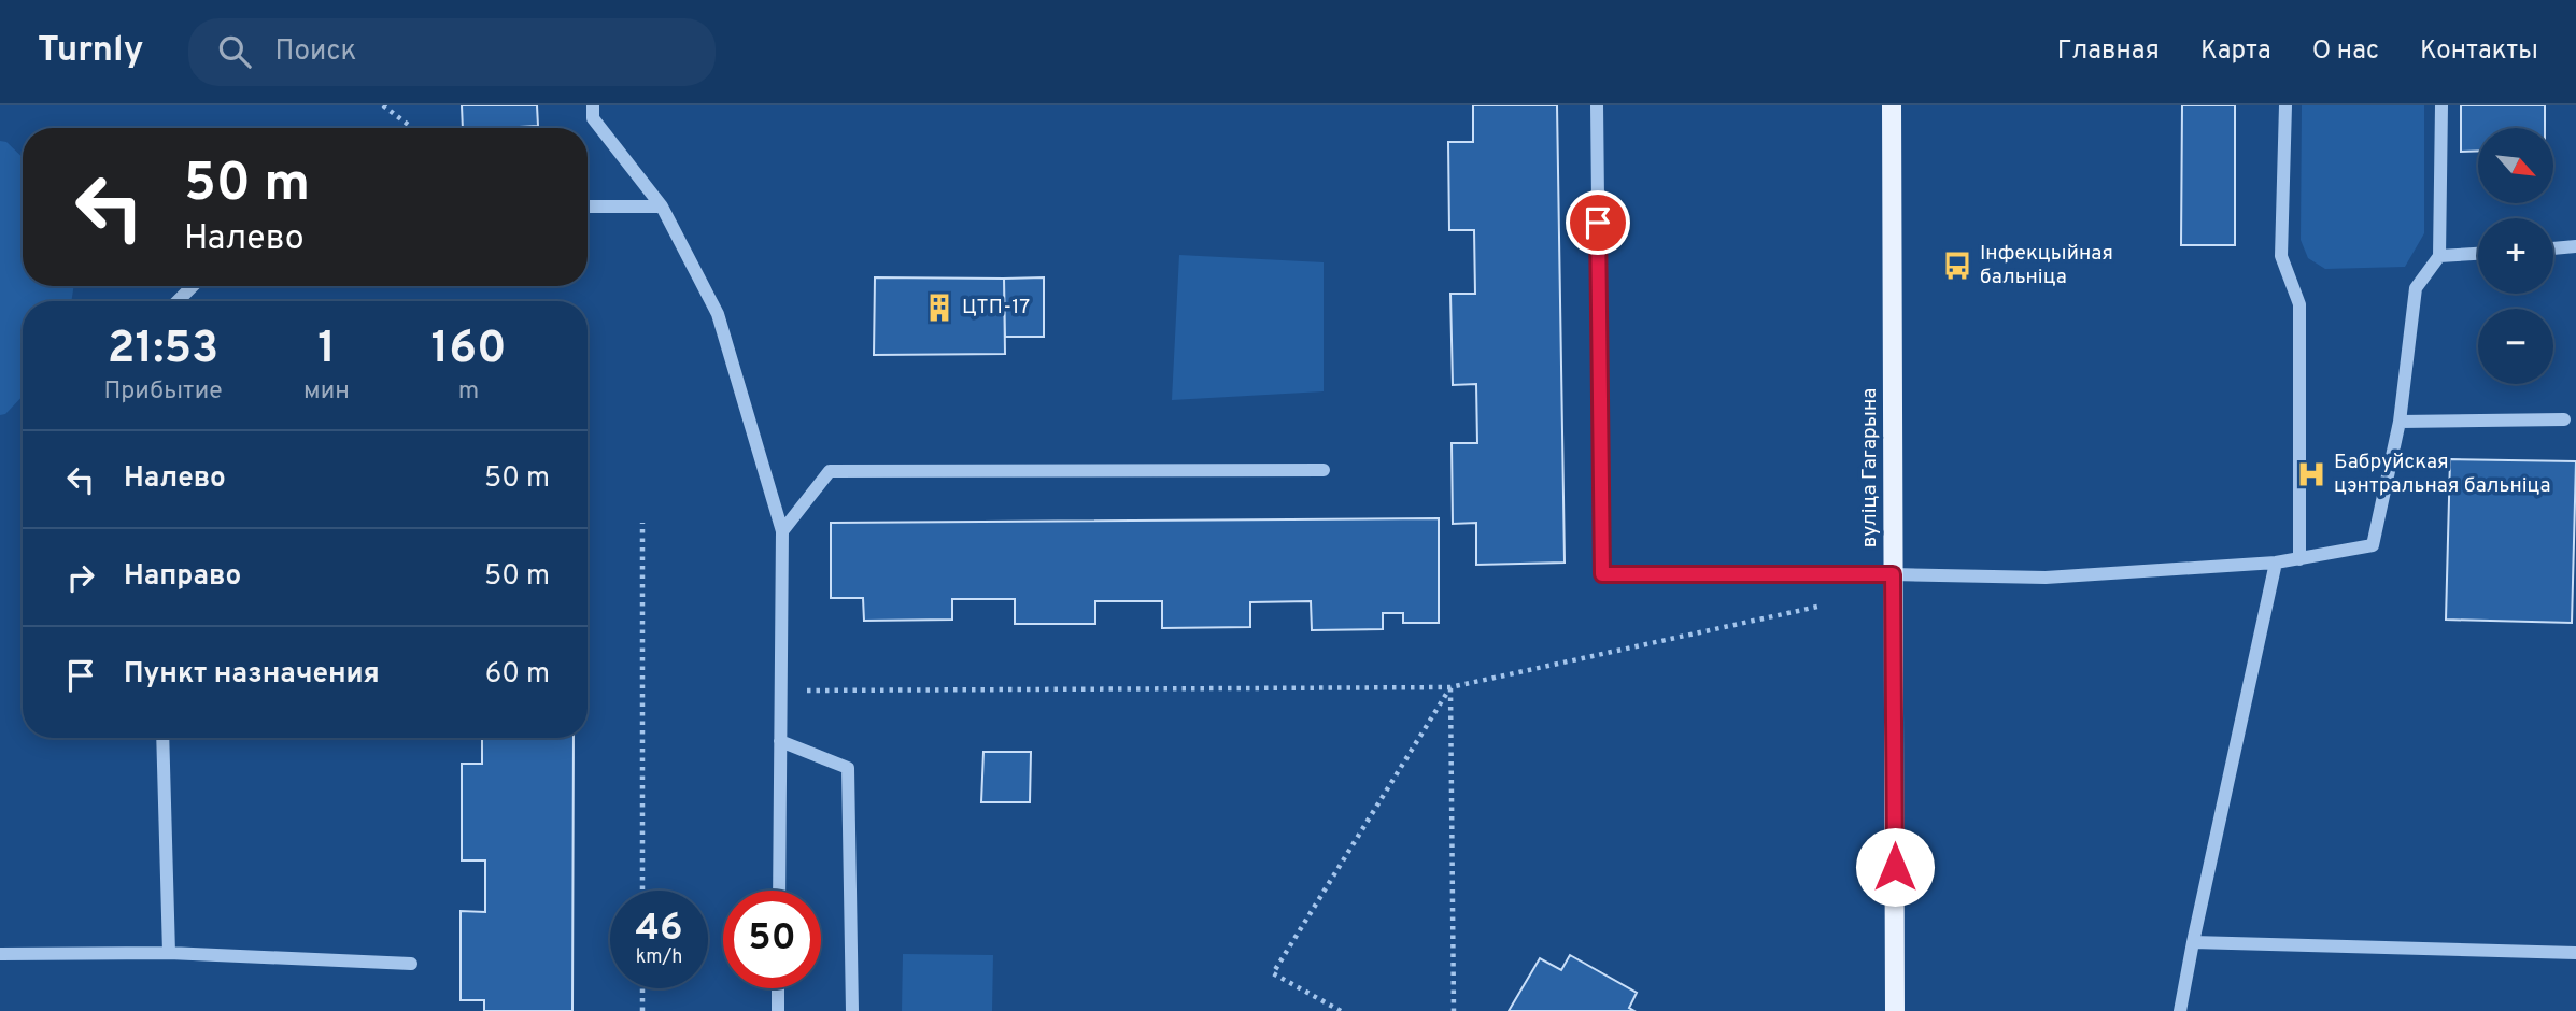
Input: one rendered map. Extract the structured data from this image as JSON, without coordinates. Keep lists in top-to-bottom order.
{
  "streets": {
    "main road": ["вуліца Гагарына"]
  },
  "places": {
    "bus stop": ["Інфекцыйная бальніца"],
    "building": ["ЦТП-17"],
    "hospital": ["Бабруйская цэнтральная бальніца"]
  },
  "north": "bottom right",
  "page": {
    "header": "Turnly",
    "search": "Поиск",
    "nav": [
      "Главная",
      "Карта",
      "О нас",
      "Контакты"
    ],
    "map_buttons": ["+", "−"],
    "turn": ["50 m", "Налево"],
    "eta": [
      "21:53",
      "Прибытие",
      "1",
      "мин",
      "160",
      "m"
    ],
    "list": [
      {
        "name": "Налево",
        "value": "50 m"
      },
      {
        "name": "Направо",
        "value": "50 m"
      },
      {
        "name": "Пункт назначения",
        "value": "60 m"
      }
    ],
    "speed": "46 km/h",
    "limit": "50"
  }
}
